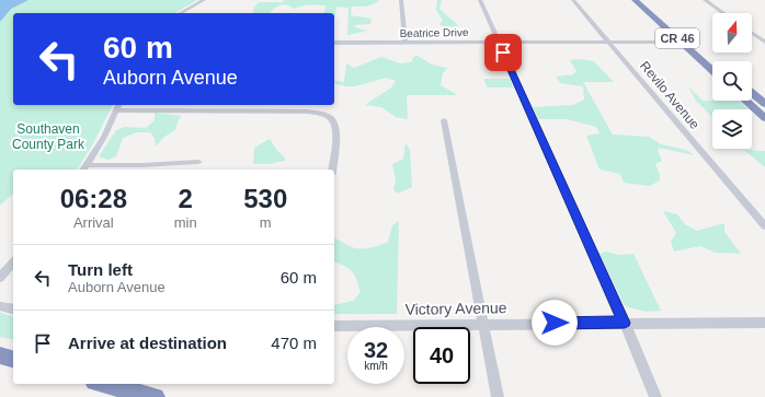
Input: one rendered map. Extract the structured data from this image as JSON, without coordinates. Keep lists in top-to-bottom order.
{
  "streets": {
    "highway": ["CR 46"],
    "street": ["Beatrice Drive", "Revilo Avenue", "Victory Avenue"]
  },
  "crossings": [
    ["Beatrice Drive", "Revilo Avenue"]
  ],
  "parks": ["Southaven County Park"],
  "north": "top",
  "page": {
    "turn": ["60 m", "Auborn Avenue"],
    "eta": [
      "06:28",
      "Arrival",
      "2",
      "min",
      "530",
      "m"
    ],
    "list": [
      {
        "name": "Turn left",
        "note": "Auborn Avenue",
        "value": "60 m"
      },
      {
        "name": "Arrive at destination",
        "value": "470 m"
      }
    ],
    "speed": "32 km/h",
    "limit": "40"
  }
}
